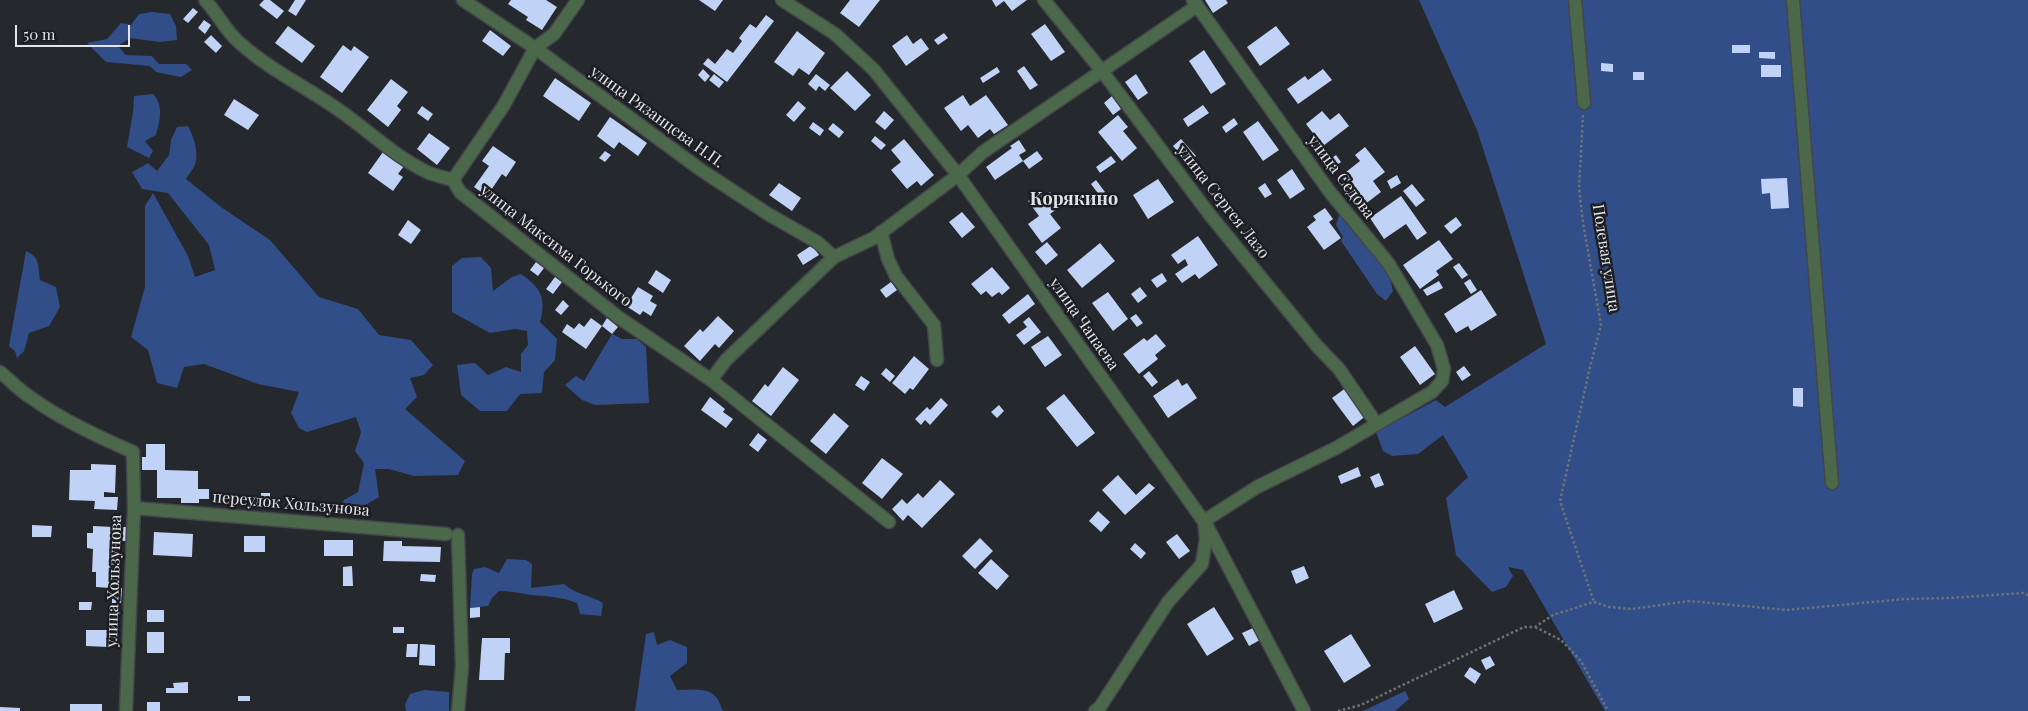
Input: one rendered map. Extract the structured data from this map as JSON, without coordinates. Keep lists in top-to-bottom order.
{
  "streets": {
    "street": [
      "улица Рязанцева Н.П.",
      "улица Седова",
      "улица Сергея Лазо",
      "улица Максима Горького",
      "улица Чапаева",
      "переулок Хользунова",
      "улица Хользунова"
    ],
    "path": ["Полевая улица"]
  },
  "crossings": [
    ["улица Седова", "улица Сергея Лазо"],
    ["переулок Хользунова", "улица Хользунова"]
  ],
  "districts": ["Корякино"],
  "scale_bar": "50 m"
}
